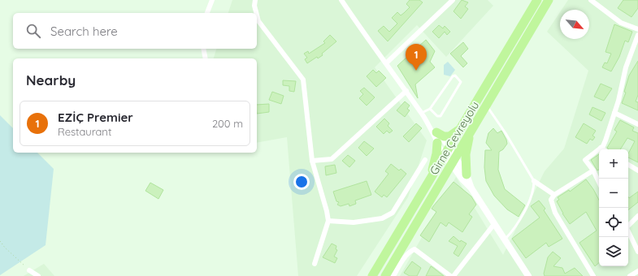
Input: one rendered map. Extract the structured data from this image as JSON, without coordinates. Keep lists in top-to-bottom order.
{
  "streets": {
    "highway": ["Girne Çevreyolu"]
  },
  "north": "bottom right",
  "page": {
    "search": "Search here",
    "pins": "1",
    "heading": "Nearby",
    "list": [
      {
        "mark": "1",
        "name": "EZİÇ Premier",
        "note": "Restaurant",
        "value": "200 m"
      }
    ],
    "map_buttons": ["+", "−"]
  }
}
